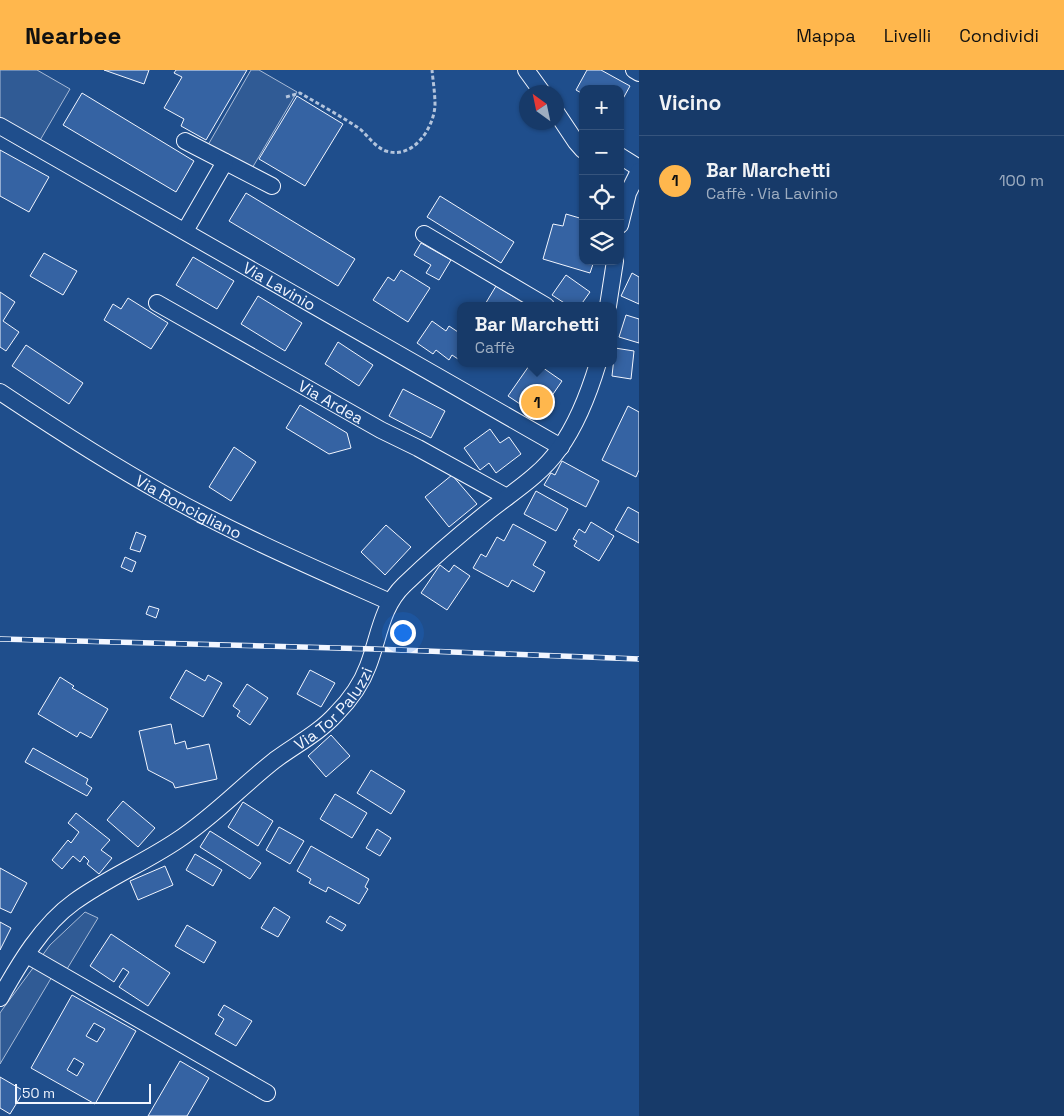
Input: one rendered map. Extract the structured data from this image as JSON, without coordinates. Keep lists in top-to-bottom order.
{
  "streets": {
    "street": [
      "Via Lavinio",
      "Via Ardea",
      "Via Roncigliano",
      "Via Tor Paluzzi"
    ]
  },
  "crossings": [
    ["Via Lavinio", "Via Tor Paluzzi"],
    ["Via Ardea", "Via Tor Paluzzi"],
    ["Via Roncigliano", "Via Tor Paluzzi"]
  ],
  "scale_bar": "50 m",
  "north": "top left",
  "page": {
    "header": "Nearbee",
    "nav": ["Mappa", "Livelli", "Condividi"],
    "heading": "Vicino",
    "map_buttons": ["+", "−"],
    "list": [
      {
        "mark": "1",
        "name": "Bar Marchetti",
        "note": "Caffè · Via Lavinio",
        "value": "100 m"
      }
    ],
    "popup": ["Bar Marchetti", "Caffè"],
    "pins": "1",
    "scale": "50 m"
  }
}
